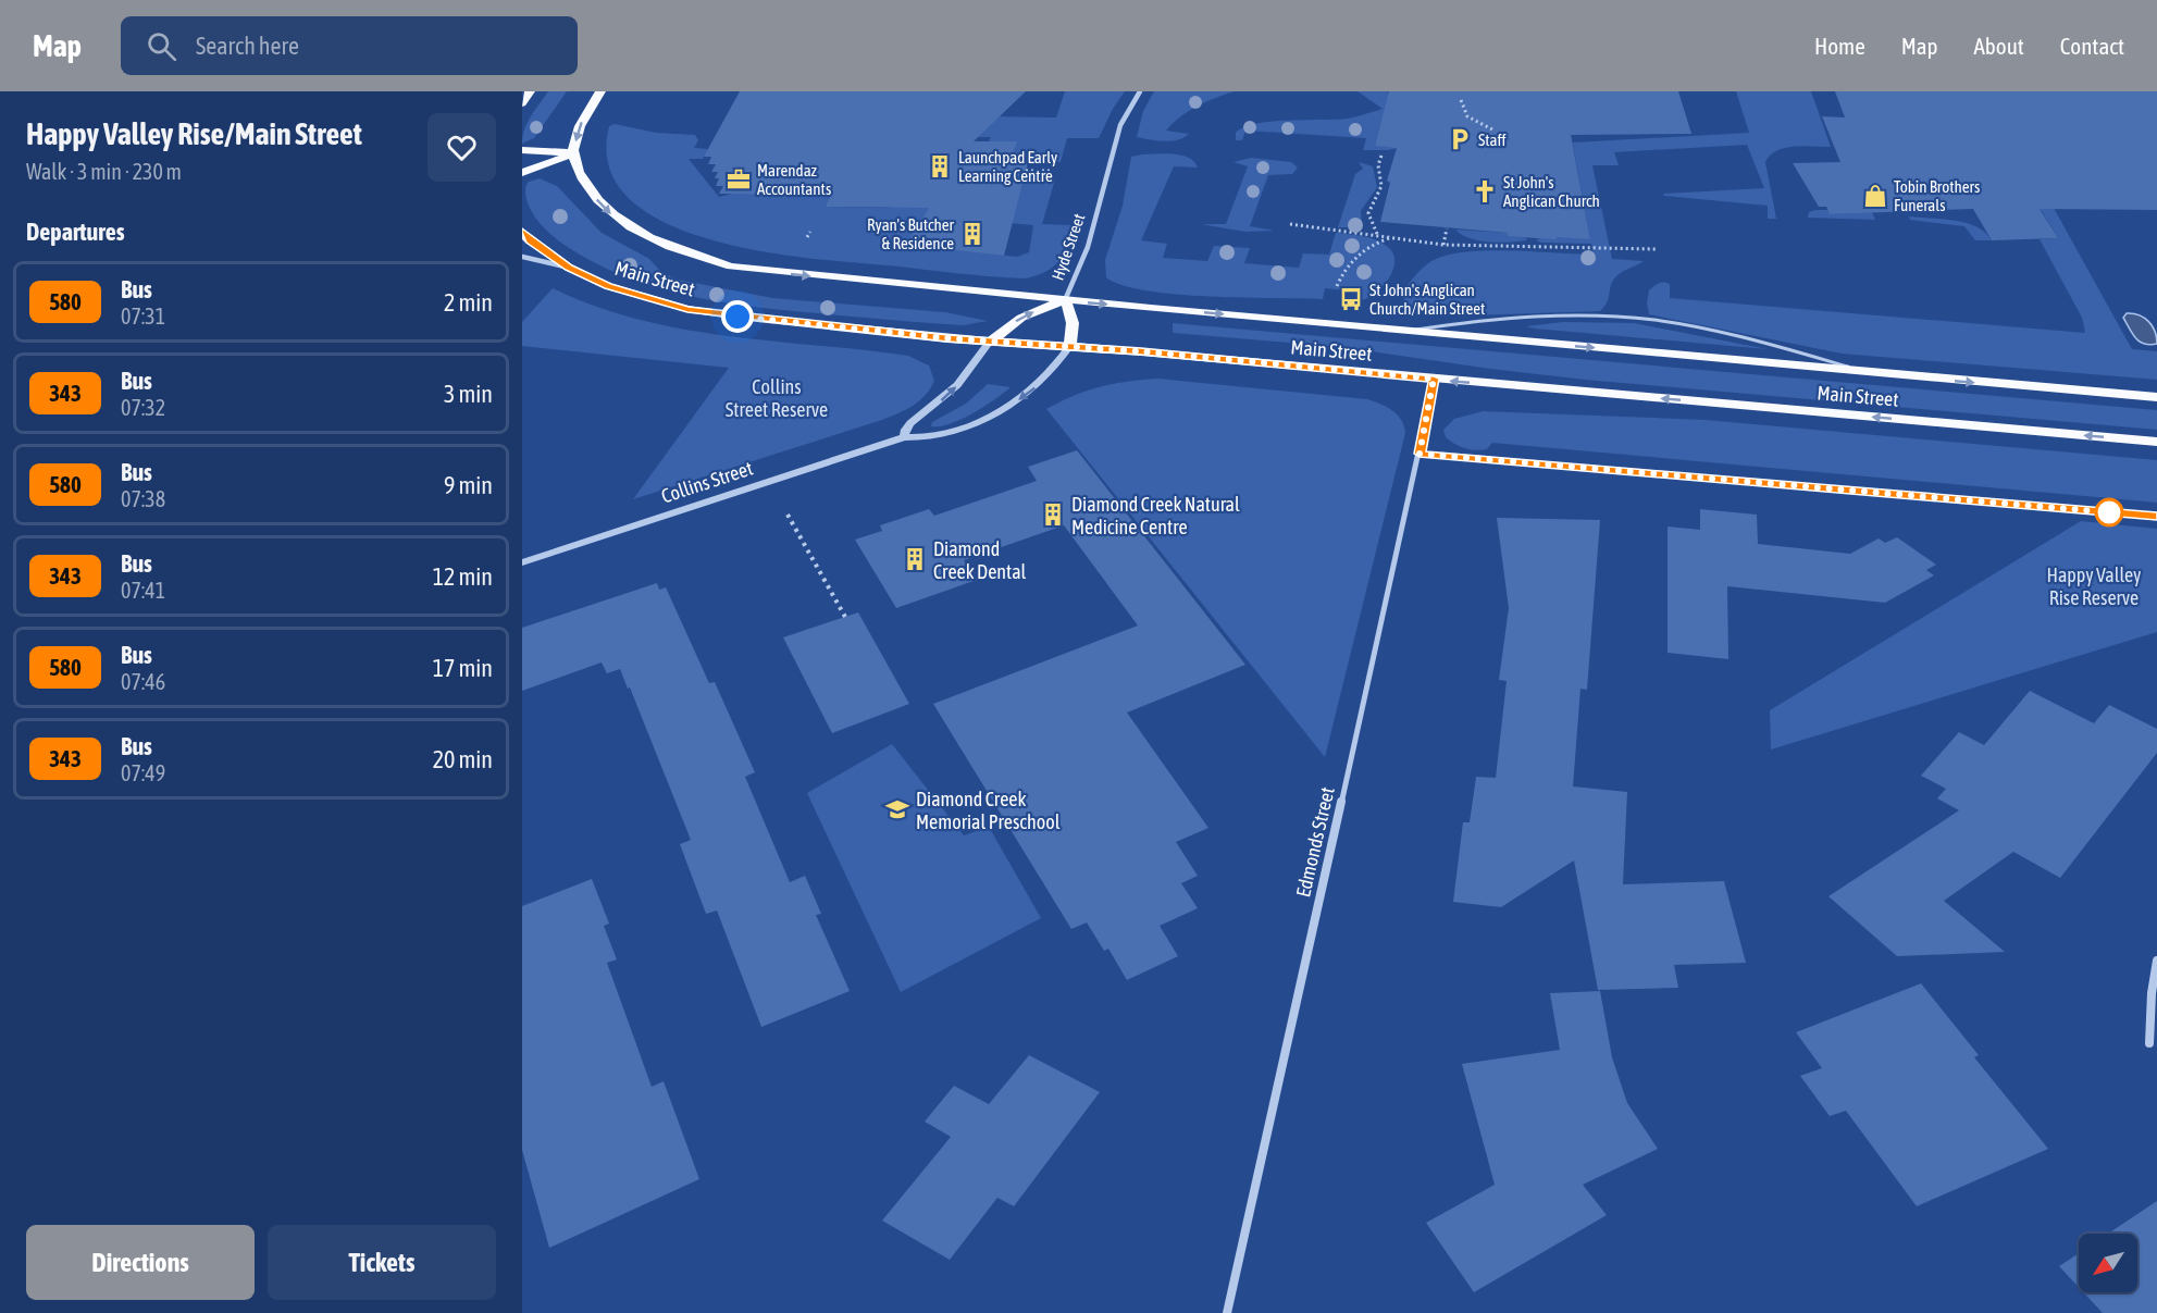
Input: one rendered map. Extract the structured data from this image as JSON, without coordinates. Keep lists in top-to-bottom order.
{
  "streets": {
    "main road": ["Hyde Street", "Main Street"],
    "street": ["Collins Street", "Edmonds Street"]
  },
  "crossings": [
    ["Hyde Street", "Main Street"],
    ["Main Street", "Collins Street"],
    ["Main Street", "Edmonds Street"]
  ],
  "parks": ["Collins Street Reserve", "Happy Valley Rise Reserve"],
  "places": {
    "parking": ["Staff"],
    "building": [
      "Launchpad Early Learning Centre",
      "Ryan's Butcher & Residence",
      "Diamond Creek Natural Medicine Centre",
      "Diamond Creek Dental"
    ],
    "office": ["Marendaz Accountants"],
    "church": ["St John's Anglican Church"],
    "shop": ["Tobin Brothers Funerals"],
    "bus stop": ["St John's Anglican Church/Main Street"],
    "school or university": ["Diamond Creek Memorial Preschool"]
  },
  "lines": ["bus line 580"],
  "north": "bottom left",
  "page": {
    "header": "Map",
    "search": "Search here",
    "nav": [
      "Home",
      "Map",
      "About",
      "Contact"
    ],
    "heading": [
      ["Happy Valley Rise/Main Street", "Walk · 3 min · 230 m"],
      "Departures"
    ],
    "list": [
      {
        "mark": "580",
        "name": "Bus",
        "note": "07:31",
        "value": "2 min"
      },
      {
        "mark": "343",
        "name": "Bus",
        "note": "07:32",
        "value": "3 min"
      },
      {
        "mark": "580",
        "name": "Bus",
        "note": "07:38",
        "value": "9 min"
      },
      {
        "mark": "343",
        "name": "Bus",
        "note": "07:41",
        "value": "12 min"
      },
      {
        "mark": "580",
        "name": "Bus",
        "note": "07:46",
        "value": "17 min"
      },
      {
        "mark": "343",
        "name": "Bus",
        "note": "07:49",
        "value": "20 min"
      }
    ],
    "buttons": ["Directions", "Tickets"]
  }
}
